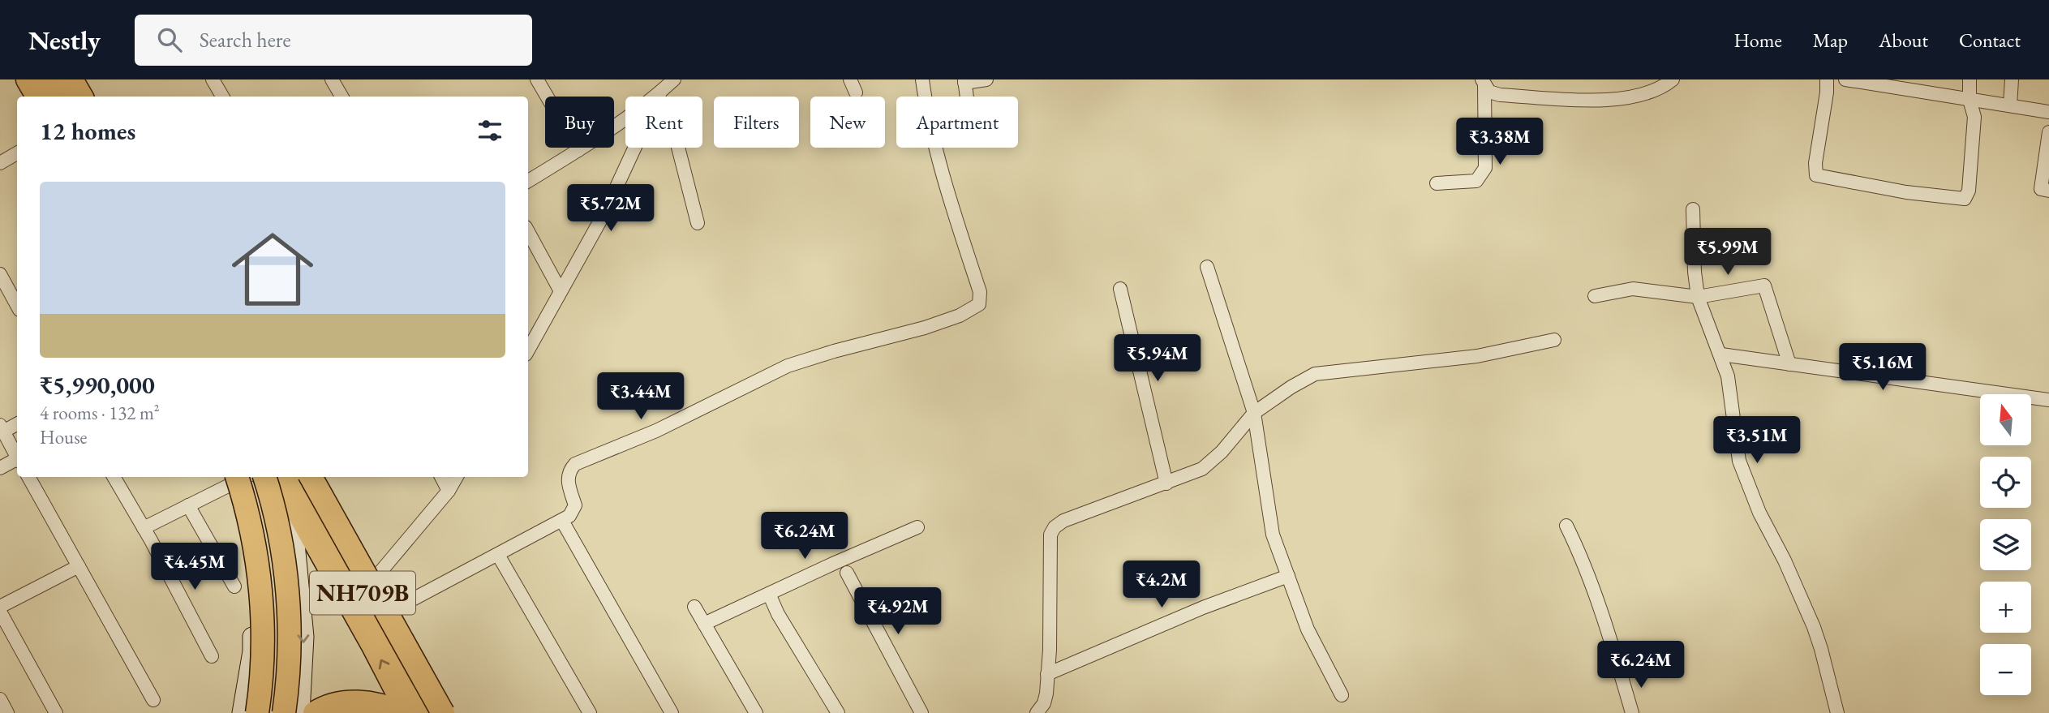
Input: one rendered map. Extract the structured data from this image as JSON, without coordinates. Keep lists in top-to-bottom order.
{
  "streets": {
    "highway": ["NH709B"]
  },
  "north": "top",
  "page": {
    "header": "Nestly",
    "search": "Search here",
    "nav": [
      "Home",
      "Map",
      "About",
      "Contact"
    ],
    "chip": [
      "Buy",
      "Rent",
      "Filters",
      "New",
      "Apartment"
    ],
    "heading": "12 homes",
    "price": [
      "₹3.38M",
      "₹5.72M",
      "₹5.99M",
      "₹5.94M",
      "₹5.16M",
      "₹3.44M",
      "₹3.51M",
      "₹6.24M",
      "₹4.45M",
      "₹4.2M",
      "₹4.92M",
      "₹6.24M"
    ],
    "list": [
      {
        "name": "₹5,990,000",
        "note": "4 rooms · 132 m² · House"
      }
    ],
    "map_buttons": ["+", "−"]
  }
}
